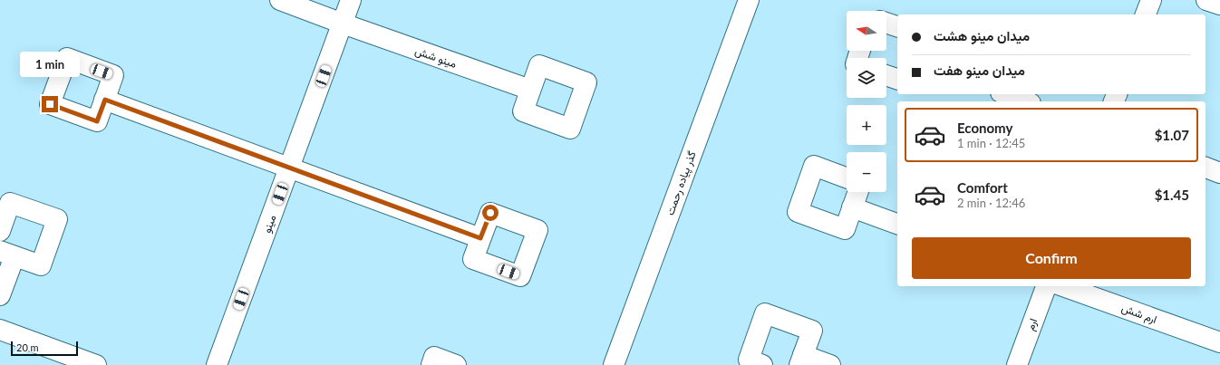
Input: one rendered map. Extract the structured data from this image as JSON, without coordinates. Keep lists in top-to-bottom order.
{
  "streets": {
    "street": [
      "مینو شش",
      "گذر پیاده رحمت",
      "مینو",
      "ارم شش",
      "ارم"
    ]
  },
  "crossings": [
    ["مینو شش", "مینو"]
  ],
  "scale_bar": "20 m",
  "north": "left",
  "page": {
    "map_buttons": ["+", "−"],
    "banner": ["میدان مینو هشت", "میدان مینو هفت"],
    "bubble": "1 min",
    "list": [
      {
        "name": "Economy",
        "note": "1 min · 12:45",
        "value": "$1.07"
      },
      {
        "name": "Comfort",
        "note": "2 min · 12:46",
        "value": "$1.45"
      }
    ],
    "buttons": "Confirm",
    "scale": "20 m"
  }
}
